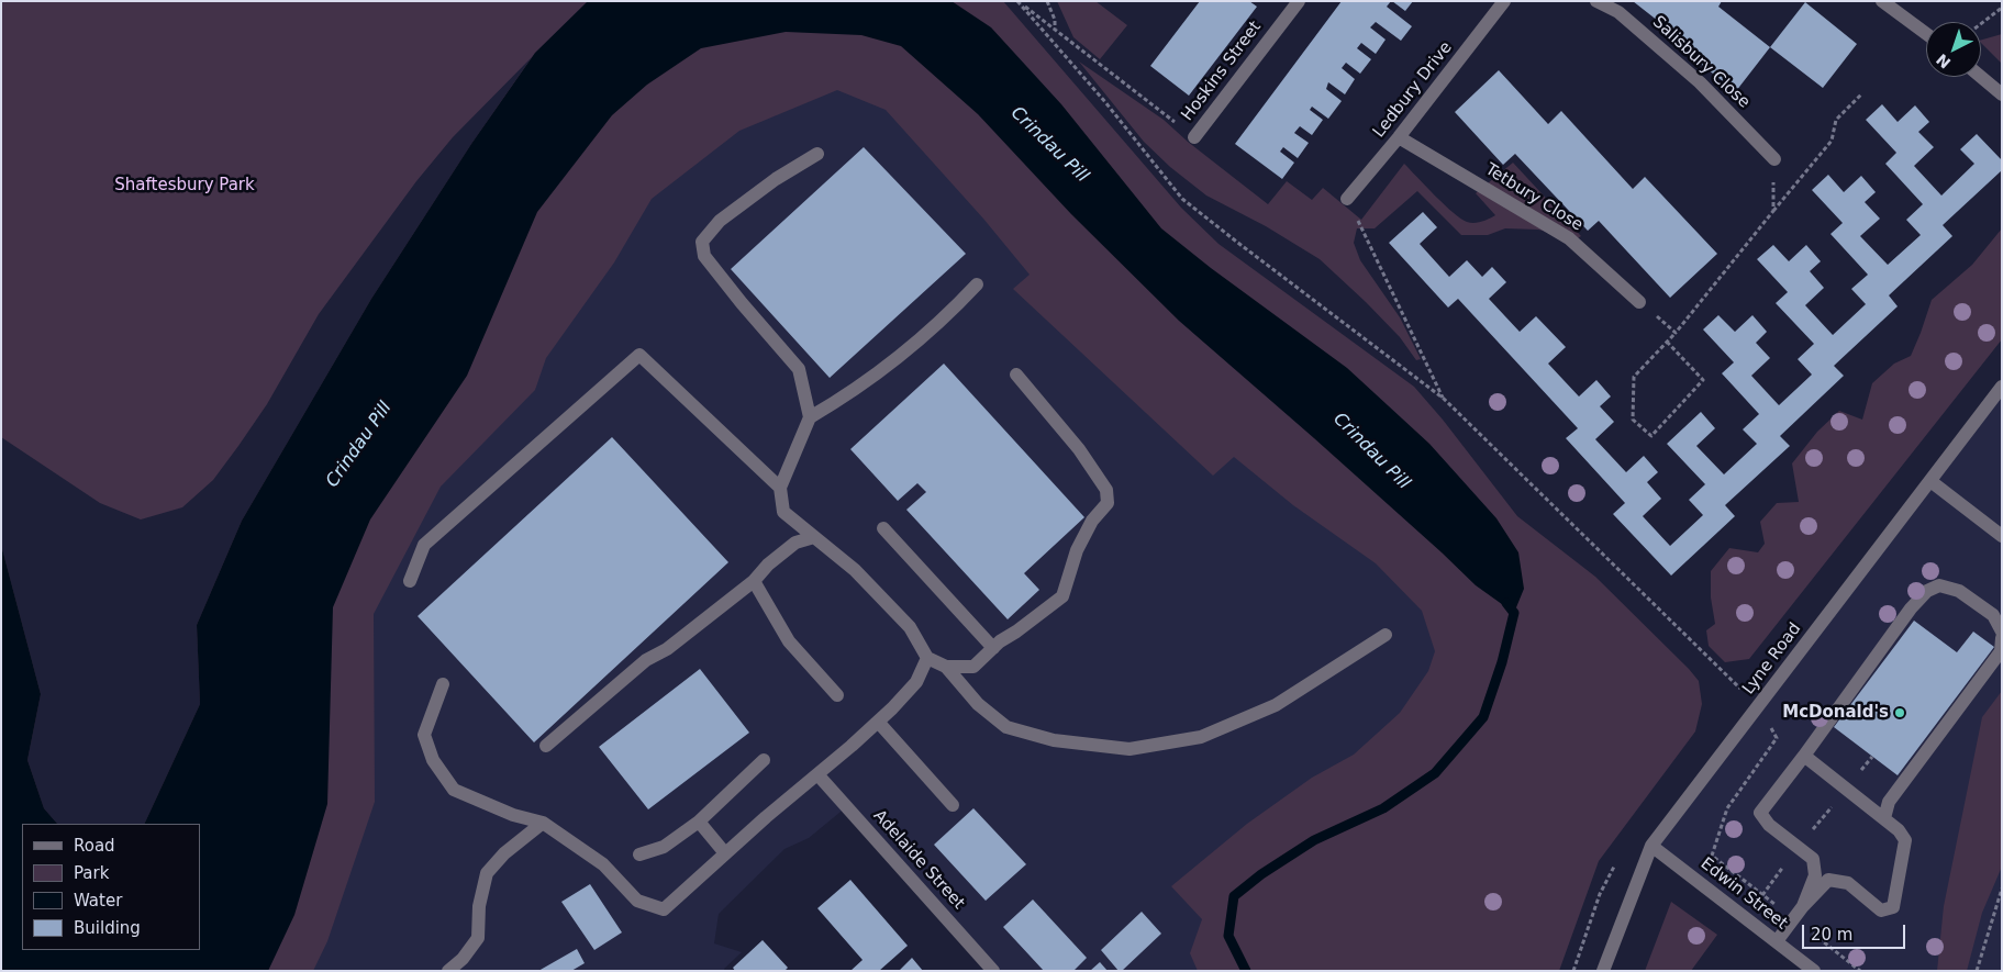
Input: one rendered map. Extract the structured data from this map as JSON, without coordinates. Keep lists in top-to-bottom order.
{
  "streets": {
    "street": [
      "Salisbury Close",
      "Hoskins Street",
      "Ledbury Drive",
      "Tetbury Close",
      "Lyne Road",
      "Adelaide Street",
      "Edwin Street"
    ]
  },
  "crossings": [
    ["Ledbury Drive", "Tetbury Close"],
    ["Lyne Road", "Edwin Street"]
  ],
  "water": ["Crindau Pill"],
  "parks": ["Shaftesbury Park"],
  "places": ["McDonald's"],
  "legend": [
    "Road",
    "Park",
    "Water",
    "Building"
  ],
  "scale_bar": "20 m",
  "north": "bottom left"
}
